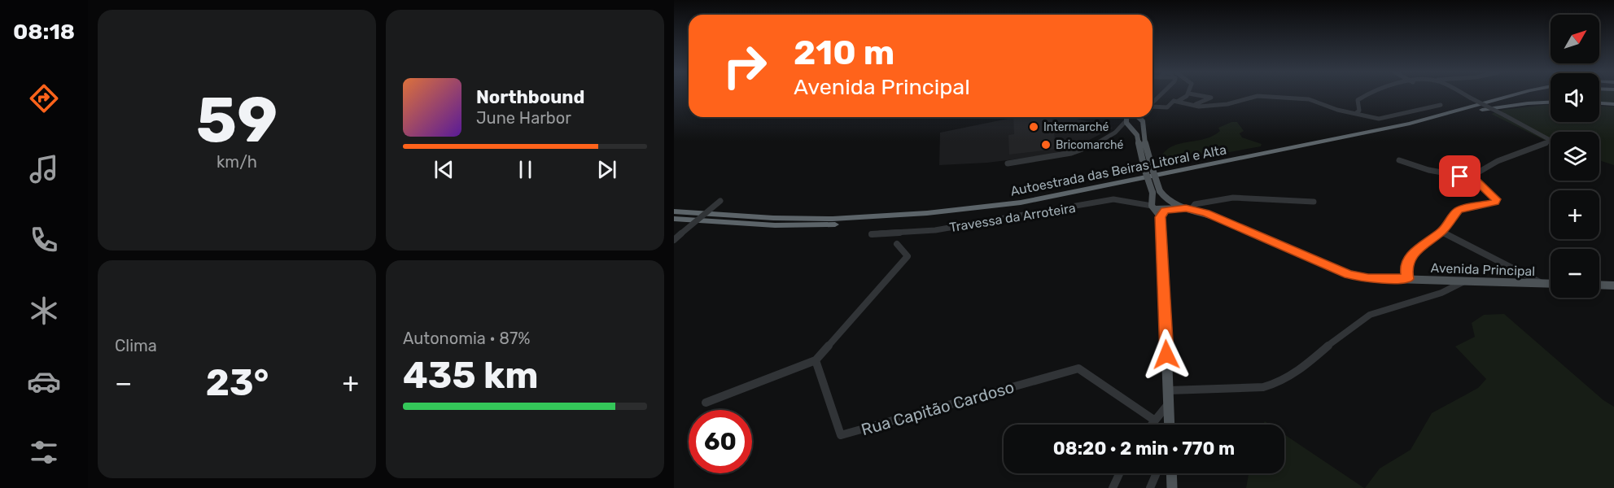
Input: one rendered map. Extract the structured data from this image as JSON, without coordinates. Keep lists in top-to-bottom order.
{
  "streets": {
    "highway": ["Autoestrada das Beiras Litoral e Alta"],
    "main road": ["Avenida Principal"],
    "street": ["Travessa da Arroteira", "Rua Capitão Cardoso"]
  },
  "places": ["Intermarché", "Bricomarché"],
  "north": "top right",
  "page": {
    "tabs": "08:18",
    "tile": [
      ["59", "km/h"],
      "Clima",
      ["Autonomia · 87%", "435 km"]
    ],
    "map_buttons": ["+", "−"],
    "turn": ["210 m", "Avenida Principal"],
    "song": ["Northbound", "June Harbor"],
    "heat": ["−", "23°", "+"],
    "limit": "60",
    "trip": "08:20 · 2 min · 770 m"
  }
}
